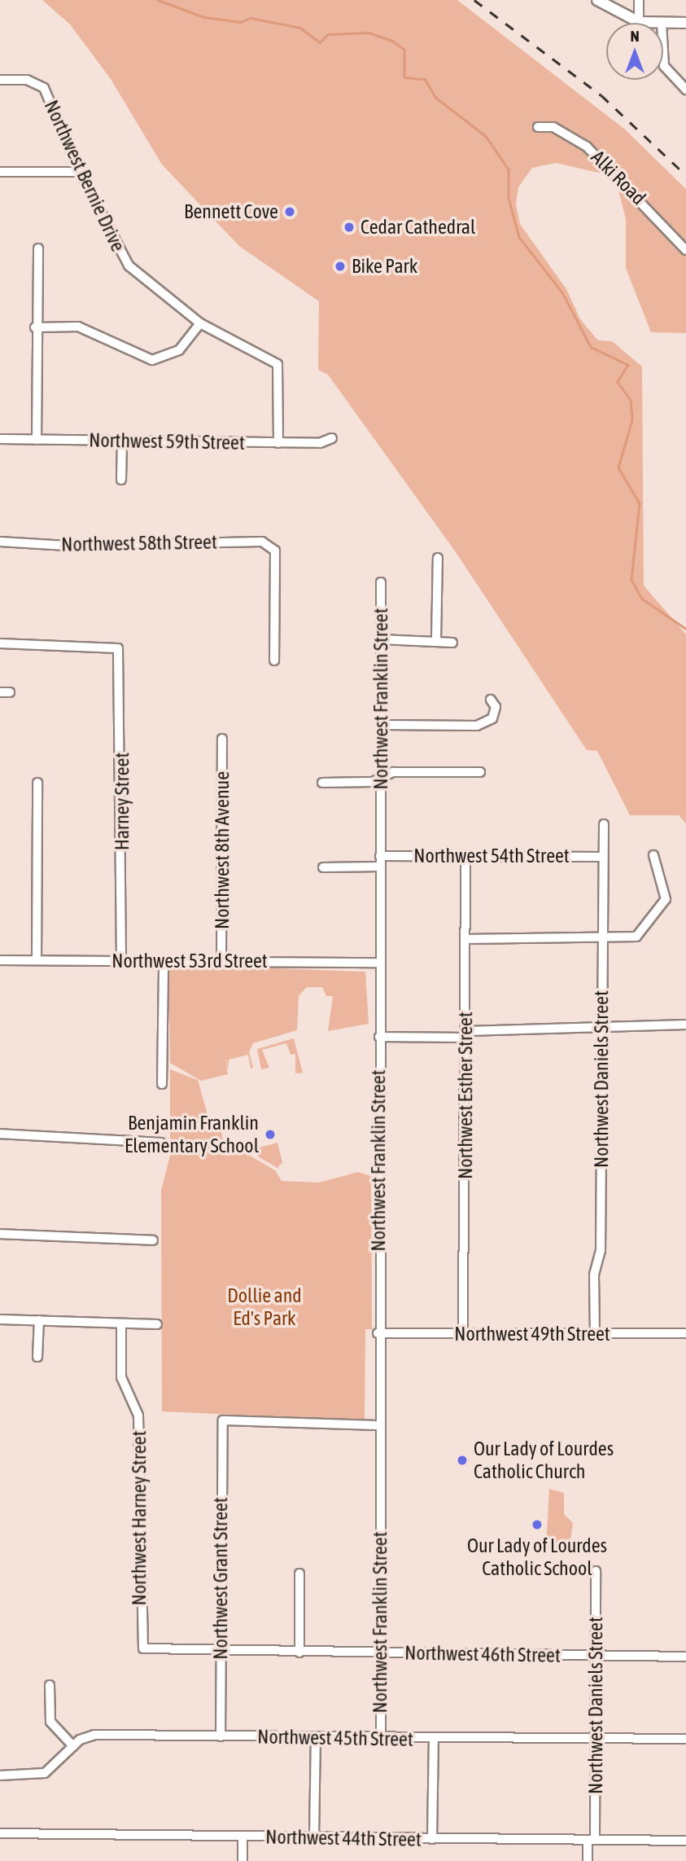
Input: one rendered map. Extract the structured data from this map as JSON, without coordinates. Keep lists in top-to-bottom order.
{
  "streets": {
    "street": [
      "Northwest Bernie Drive",
      "Alki Road",
      "Northwest 59th Street",
      "Northwest 58th Street",
      "Northwest Franklin Street",
      "Harney Street",
      "Northwest 8th Avenue",
      "Northwest 54th Street",
      "Northwest 53rd Street",
      "Northwest Daniels Street",
      "Northwest Esther Street",
      "Northwest 49th Street",
      "Northwest Harney Street",
      "Northwest Grant Street",
      "Northwest 46th Street",
      "Northwest 45th Street",
      "Northwest 44th Street"
    ]
  },
  "crossings": [
    ["Northwest Bernie Drive", "Northwest 59th Street"],
    ["Northwest Franklin Street", "Northwest 54th Street"],
    ["Northwest Franklin Street", "Northwest 53rd Street"],
    ["Northwest Franklin Street", "Northwest 49th Street"],
    ["Northwest Franklin Street", "Northwest Grant Street"],
    ["Northwest Franklin Street", "Northwest 46th Street"],
    ["Northwest Franklin Street", "Northwest 45th Street"],
    ["Harney Street", "Northwest 53rd Street"],
    ["Northwest 8th Avenue", "Northwest 53rd Street"],
    ["Northwest 54th Street", "Northwest Daniels Street"],
    ["Northwest 54th Street", "Northwest Esther Street"],
    ["Northwest Daniels Street", "Northwest 49th Street"],
    ["Northwest Daniels Street", "Northwest 46th Street"],
    ["Northwest Daniels Street", "Northwest 45th Street"],
    ["Northwest Daniels Street", "Northwest 44th Street"],
    ["Northwest Esther Street", "Northwest 49th Street"],
    ["Northwest Harney Street", "Northwest 46th Street"],
    ["Northwest Grant Street", "Northwest 46th Street"],
    ["Northwest Grant Street", "Northwest 45th Street"]
  ],
  "parks": ["Dollie and Ed's Park"],
  "places": [
    "Bennett Cove",
    "Cedar Cathedral",
    "Bike Park",
    "Benjamin Franklin Elementary School",
    "Our Lady of Lourdes Catholic Church",
    "Our Lady of Lourdes Catholic School"
  ],
  "north": "top"
}
